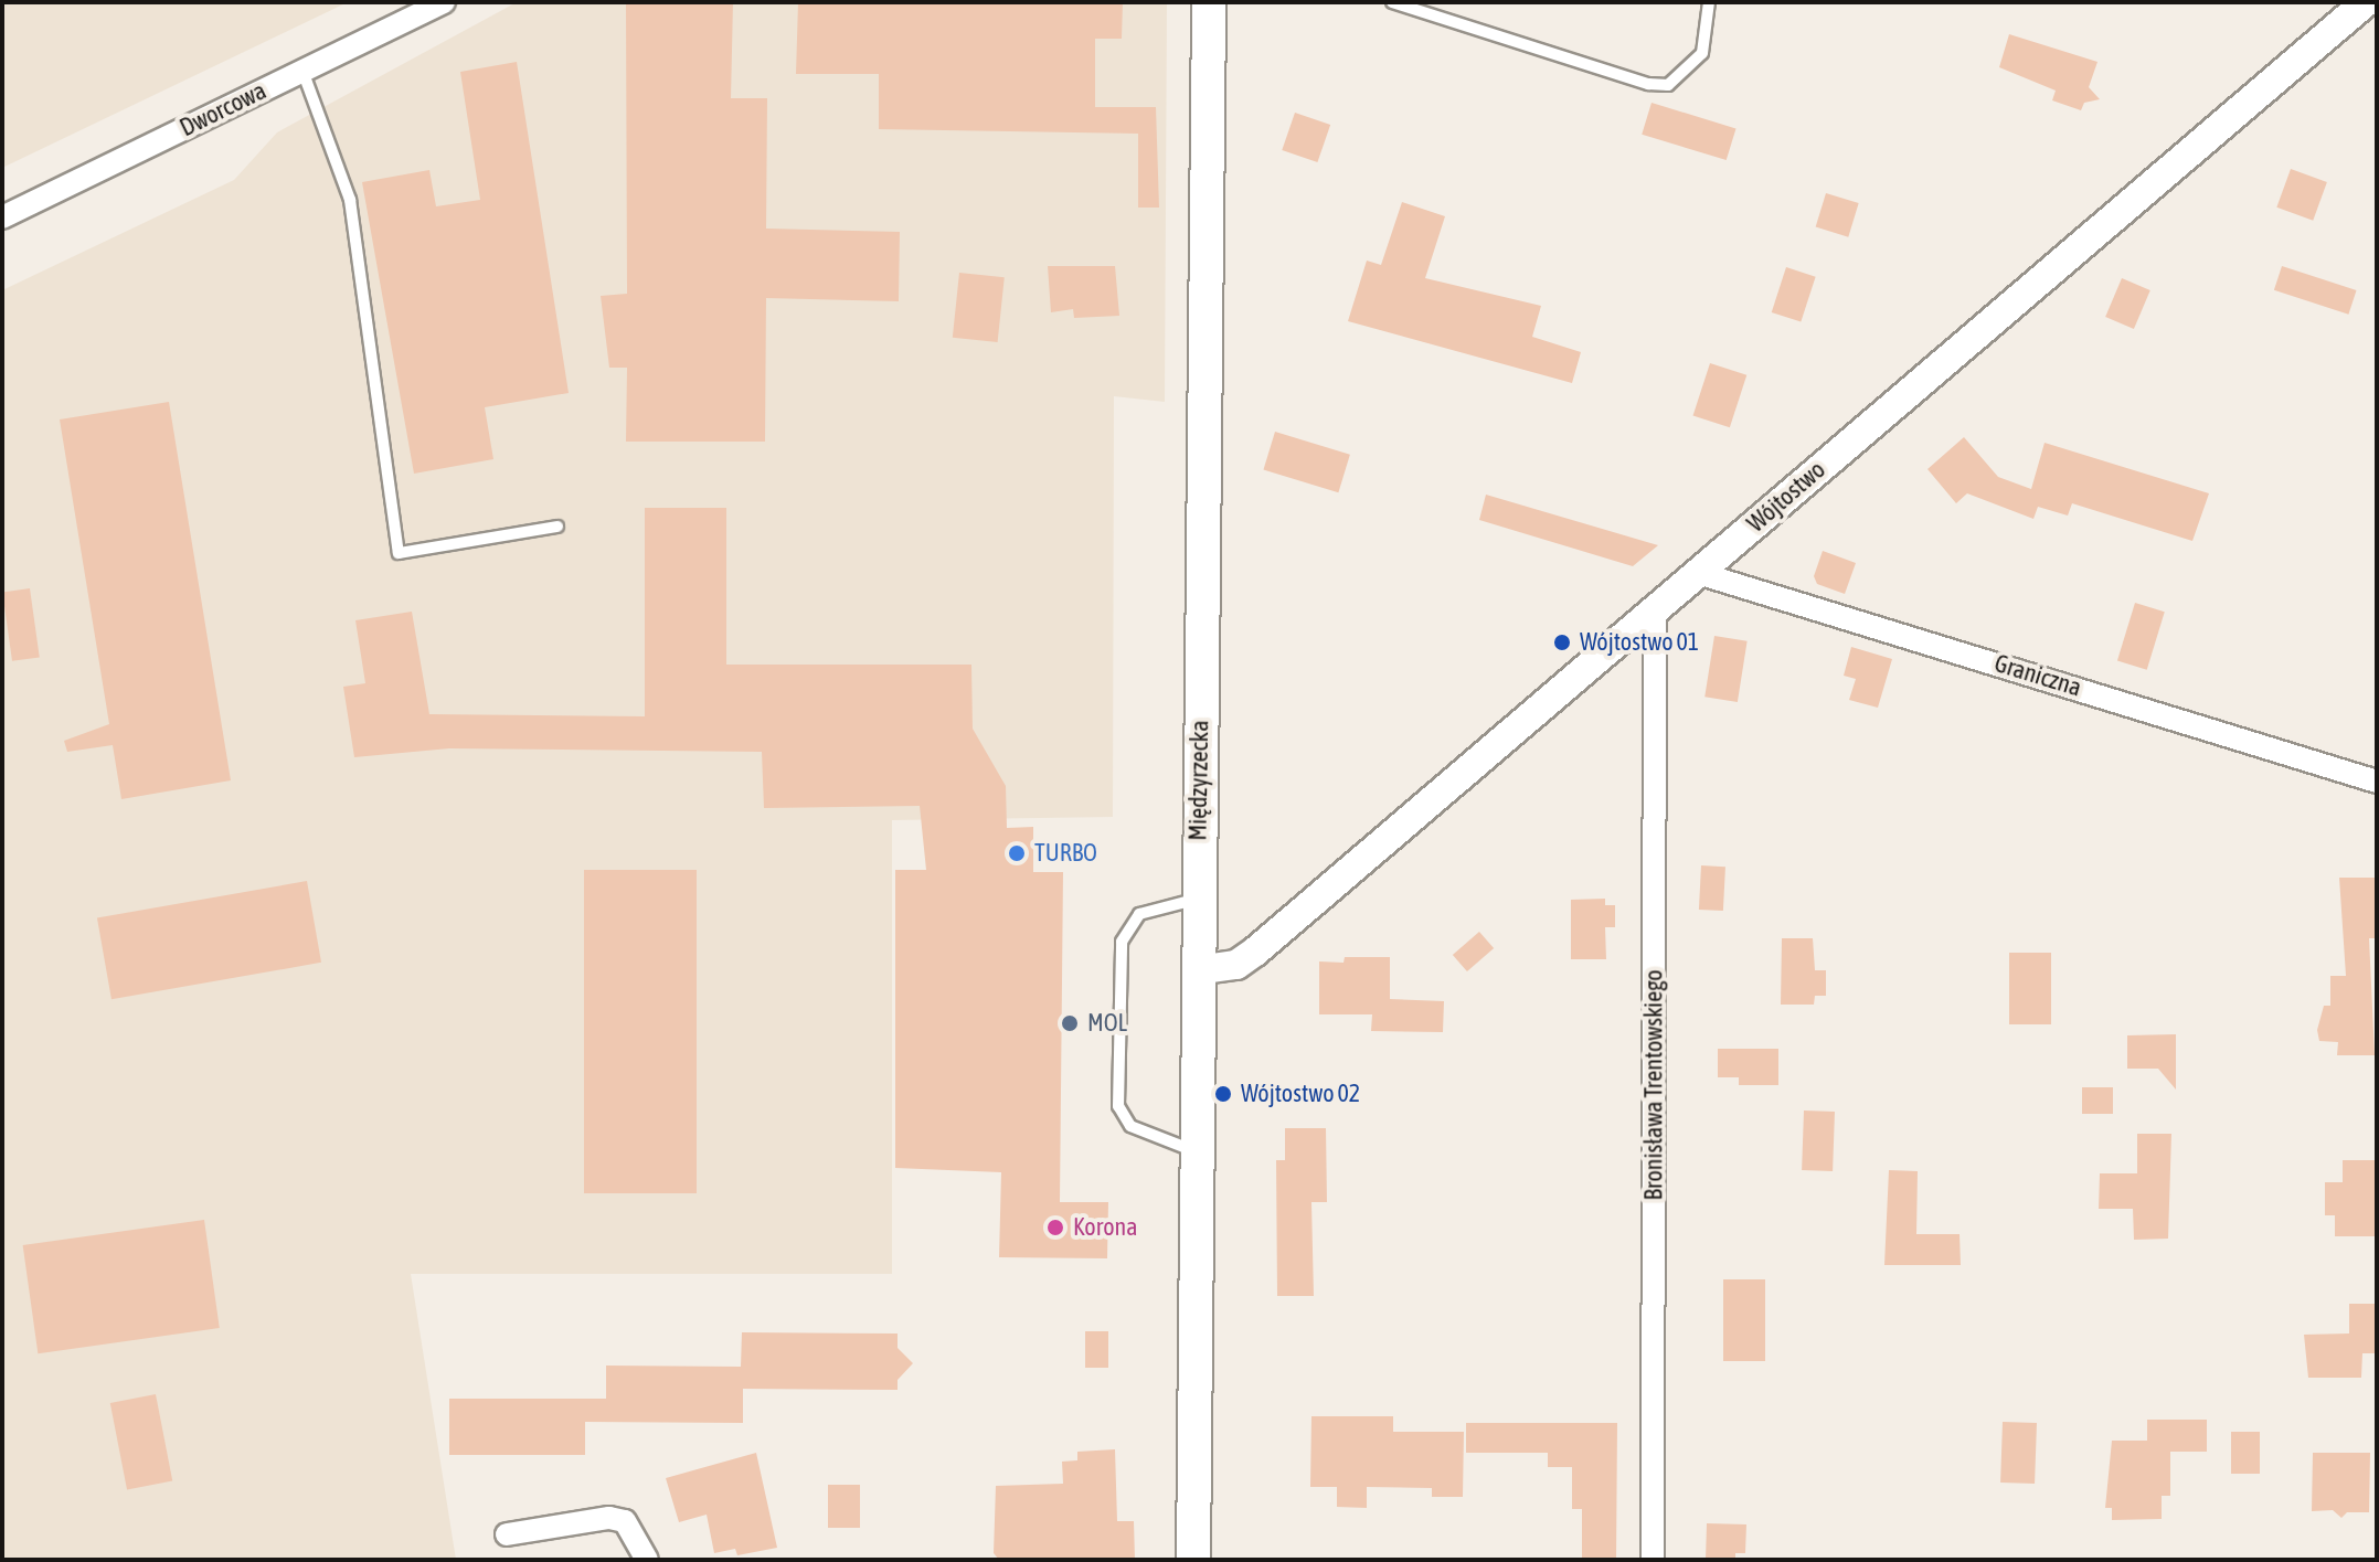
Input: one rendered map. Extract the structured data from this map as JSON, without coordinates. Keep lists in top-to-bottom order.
{
  "streets": {
    "main road": ["Międzyrzecka"],
    "street": [
      "Dworcowa",
      "Wójtostwo",
      "Graniczna",
      "Bronisława Trentowskiego"
    ]
  },
  "crossings": [
    ["Wójtostwo", "Graniczna"],
    ["Wójtostwo", "Międzyrzecka"],
    ["Wójtostwo", "Bronisława Trentowskiego"]
  ],
  "places": [
    "Wójtostwo 01",
    "TURBO",
    "MOL",
    "Wójtostwo 02",
    "Korona"
  ]
}
